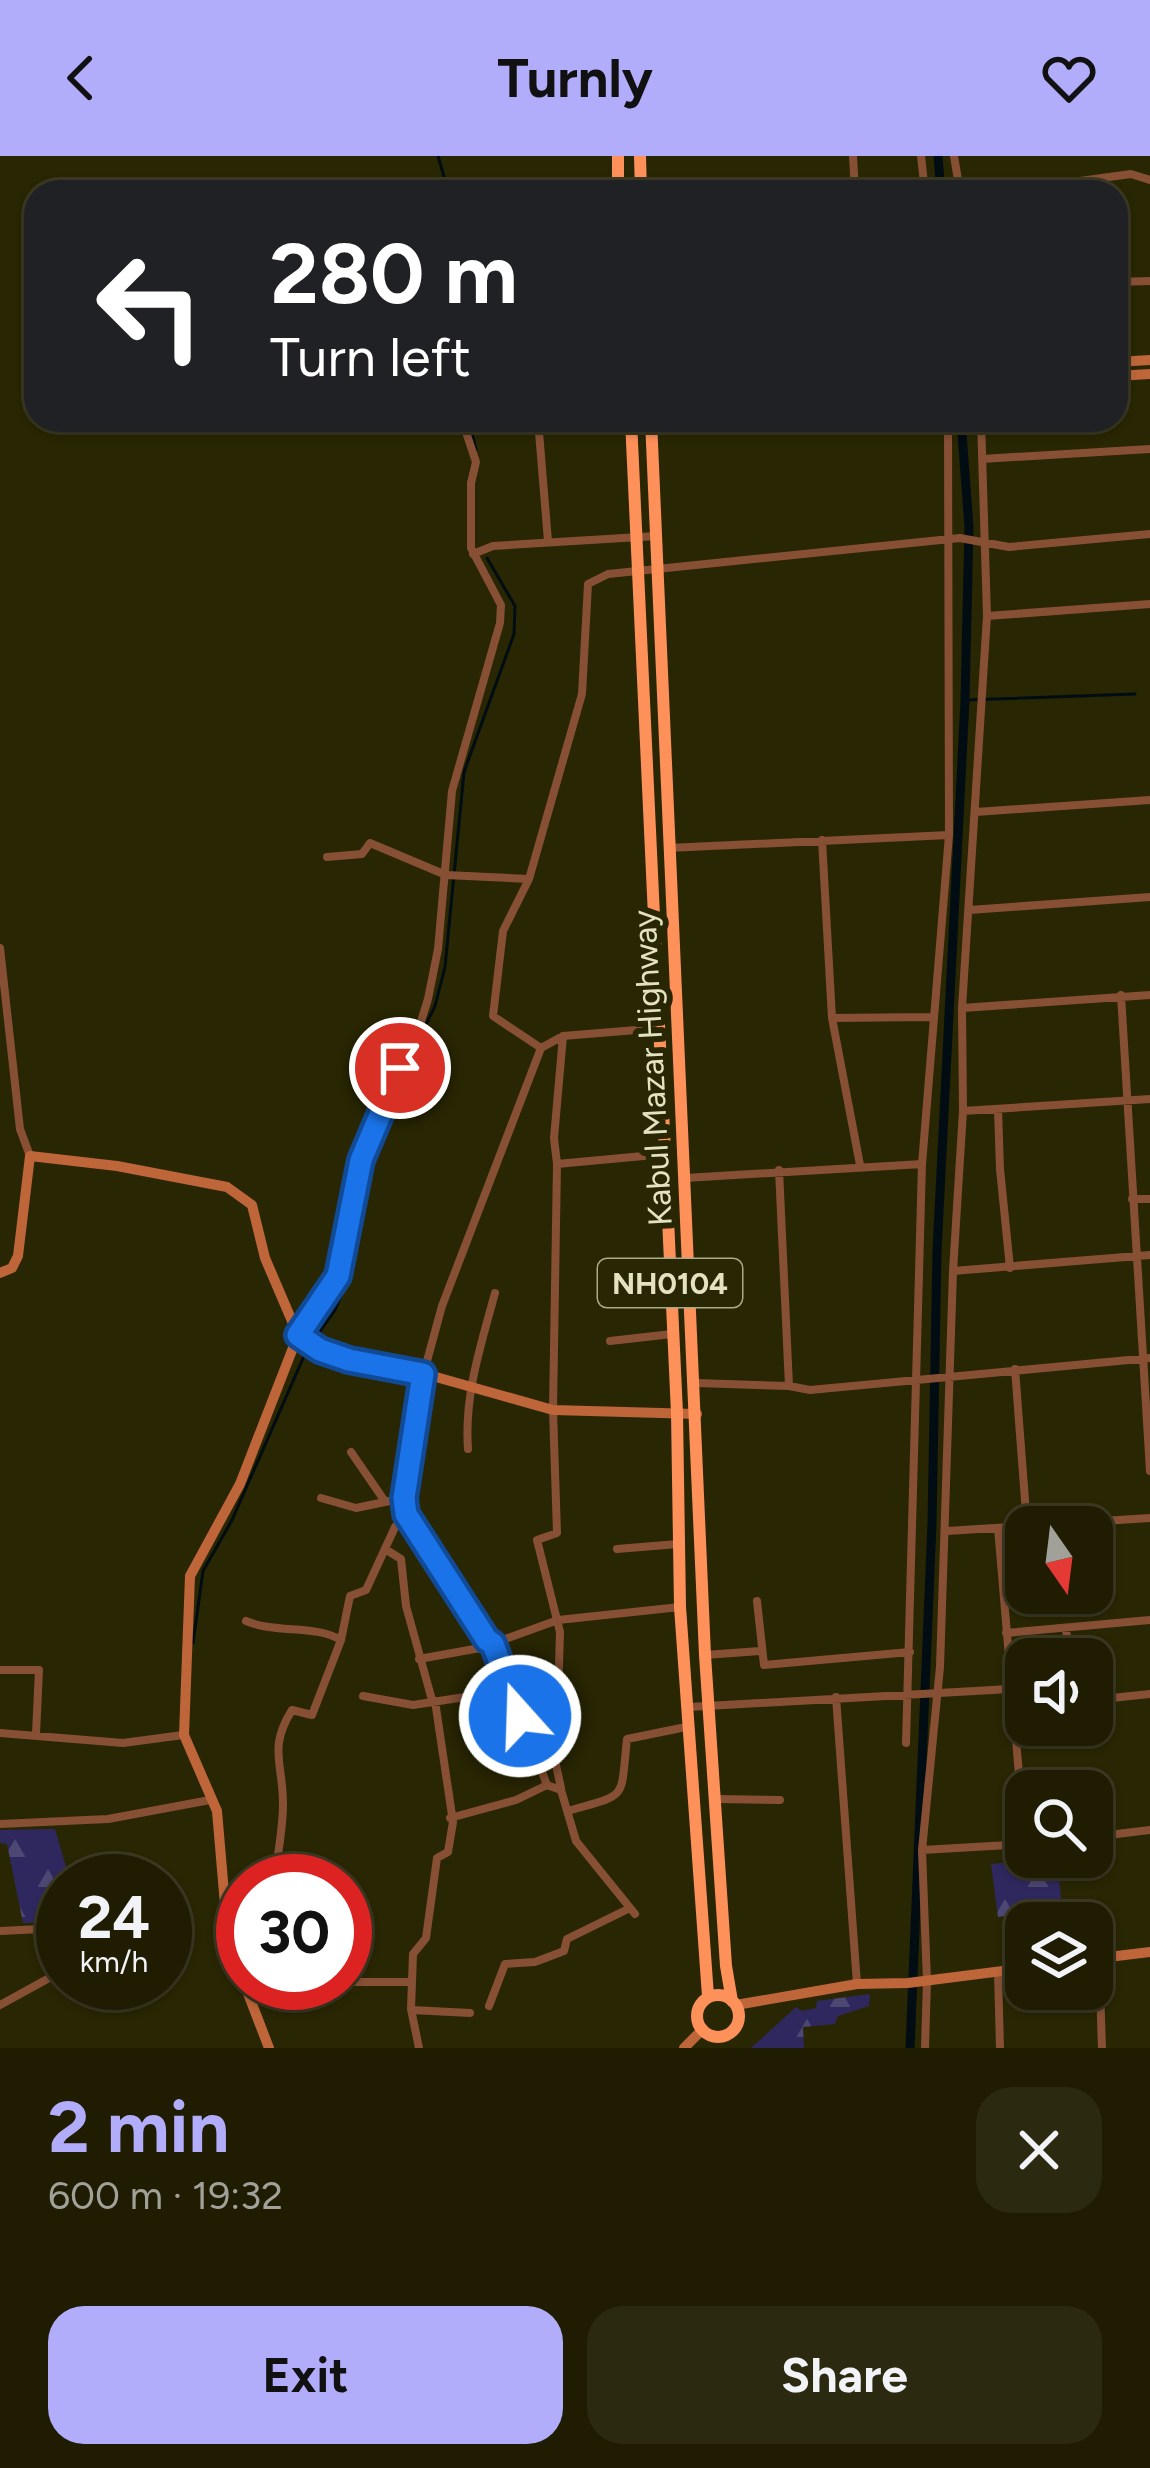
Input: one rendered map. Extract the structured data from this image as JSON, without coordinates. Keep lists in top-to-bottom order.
{
  "streets": {
    "highway": ["Kabul Mazar Highway", "NH0104"]
  },
  "north": "bottom",
  "page": {
    "header": "Turnly",
    "turn": ["280 m", "Turn left"],
    "speed": "24 km/h",
    "limit": "30",
    "heading": ["2 min", "600 m · 19:32"],
    "buttons": ["Exit", "Share"]
  }
}
